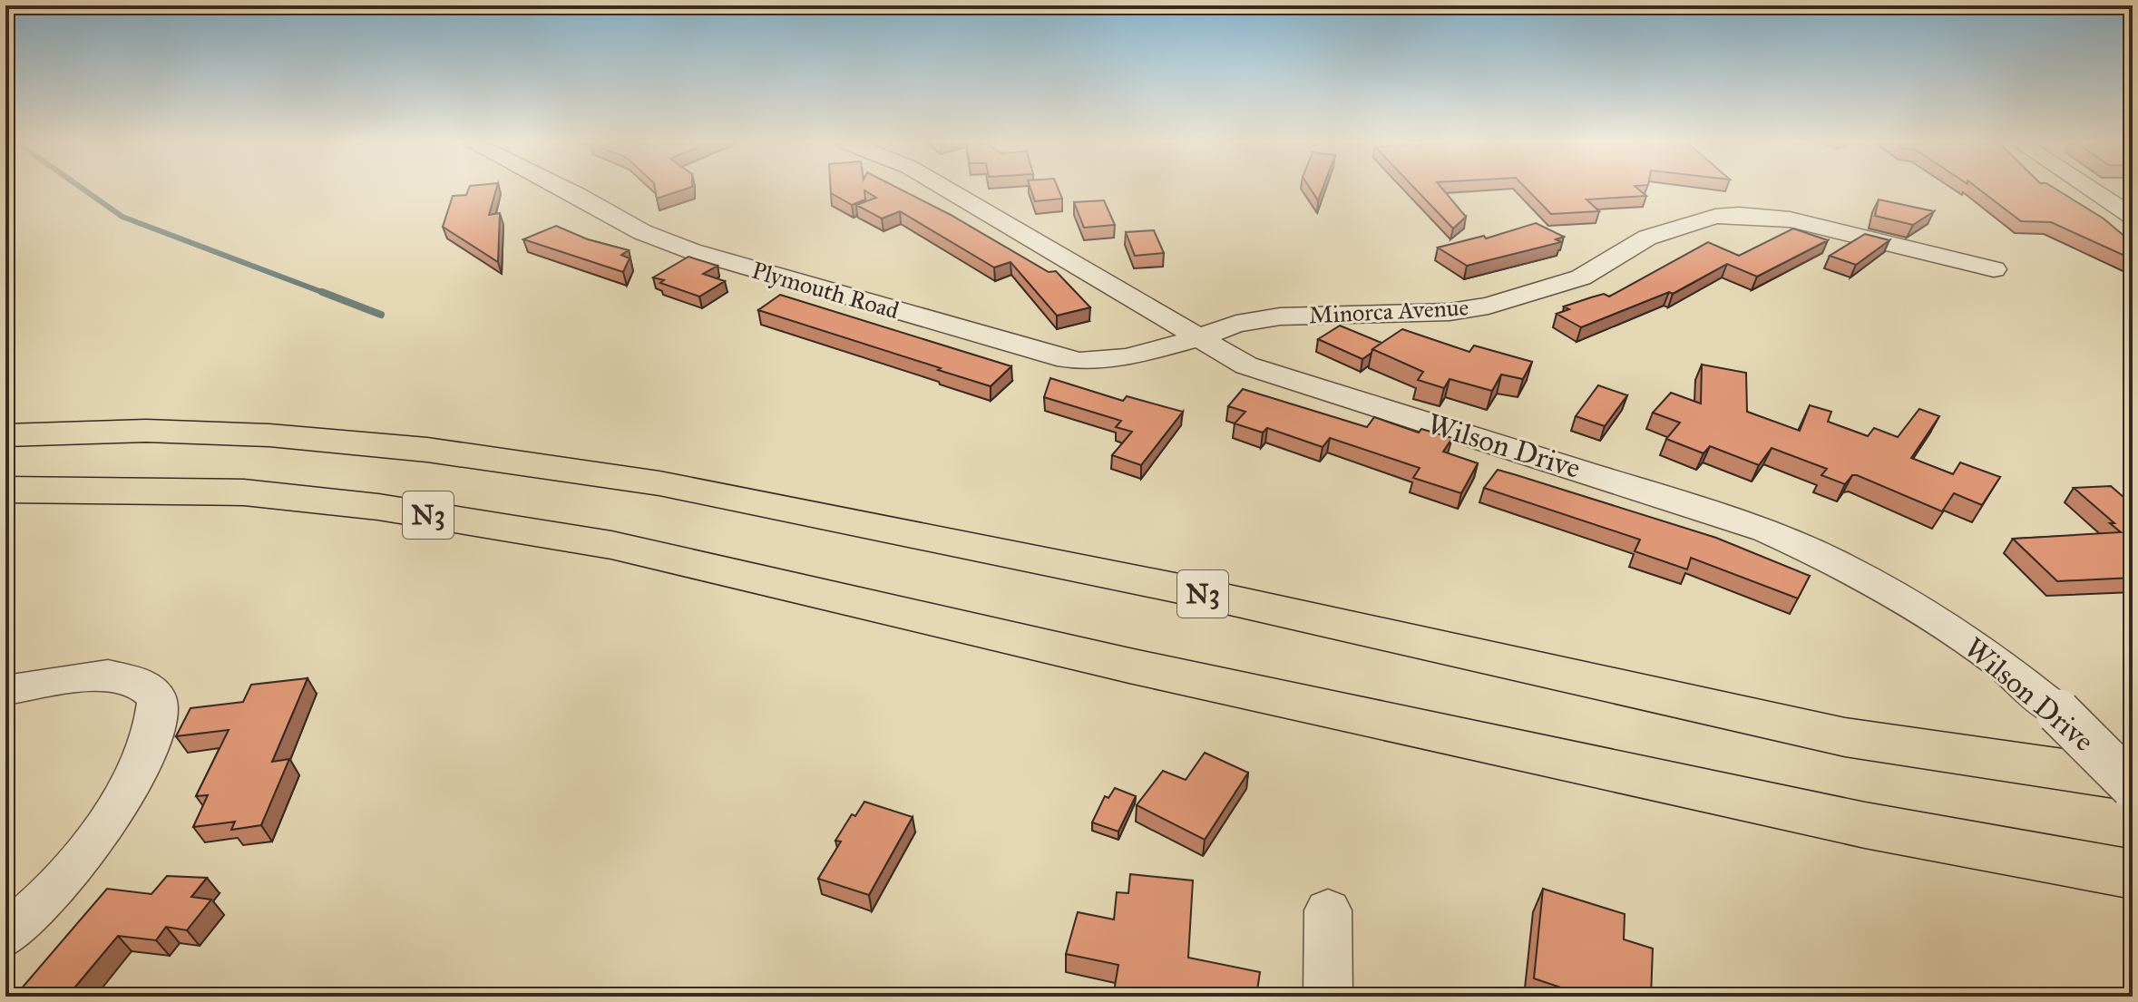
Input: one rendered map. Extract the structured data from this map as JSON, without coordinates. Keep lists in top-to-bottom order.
{
  "streets": {
    "highway": ["N3"],
    "street": ["Plymouth Road", "Minorca Avenue", "Wilson Drive"]
  },
  "crossings": [
    ["Plymouth Road", "Minorca Avenue"],
    ["Plymouth Road", "Wilson Drive"],
    ["Minorca Avenue", "Wilson Drive"]
  ]
}
